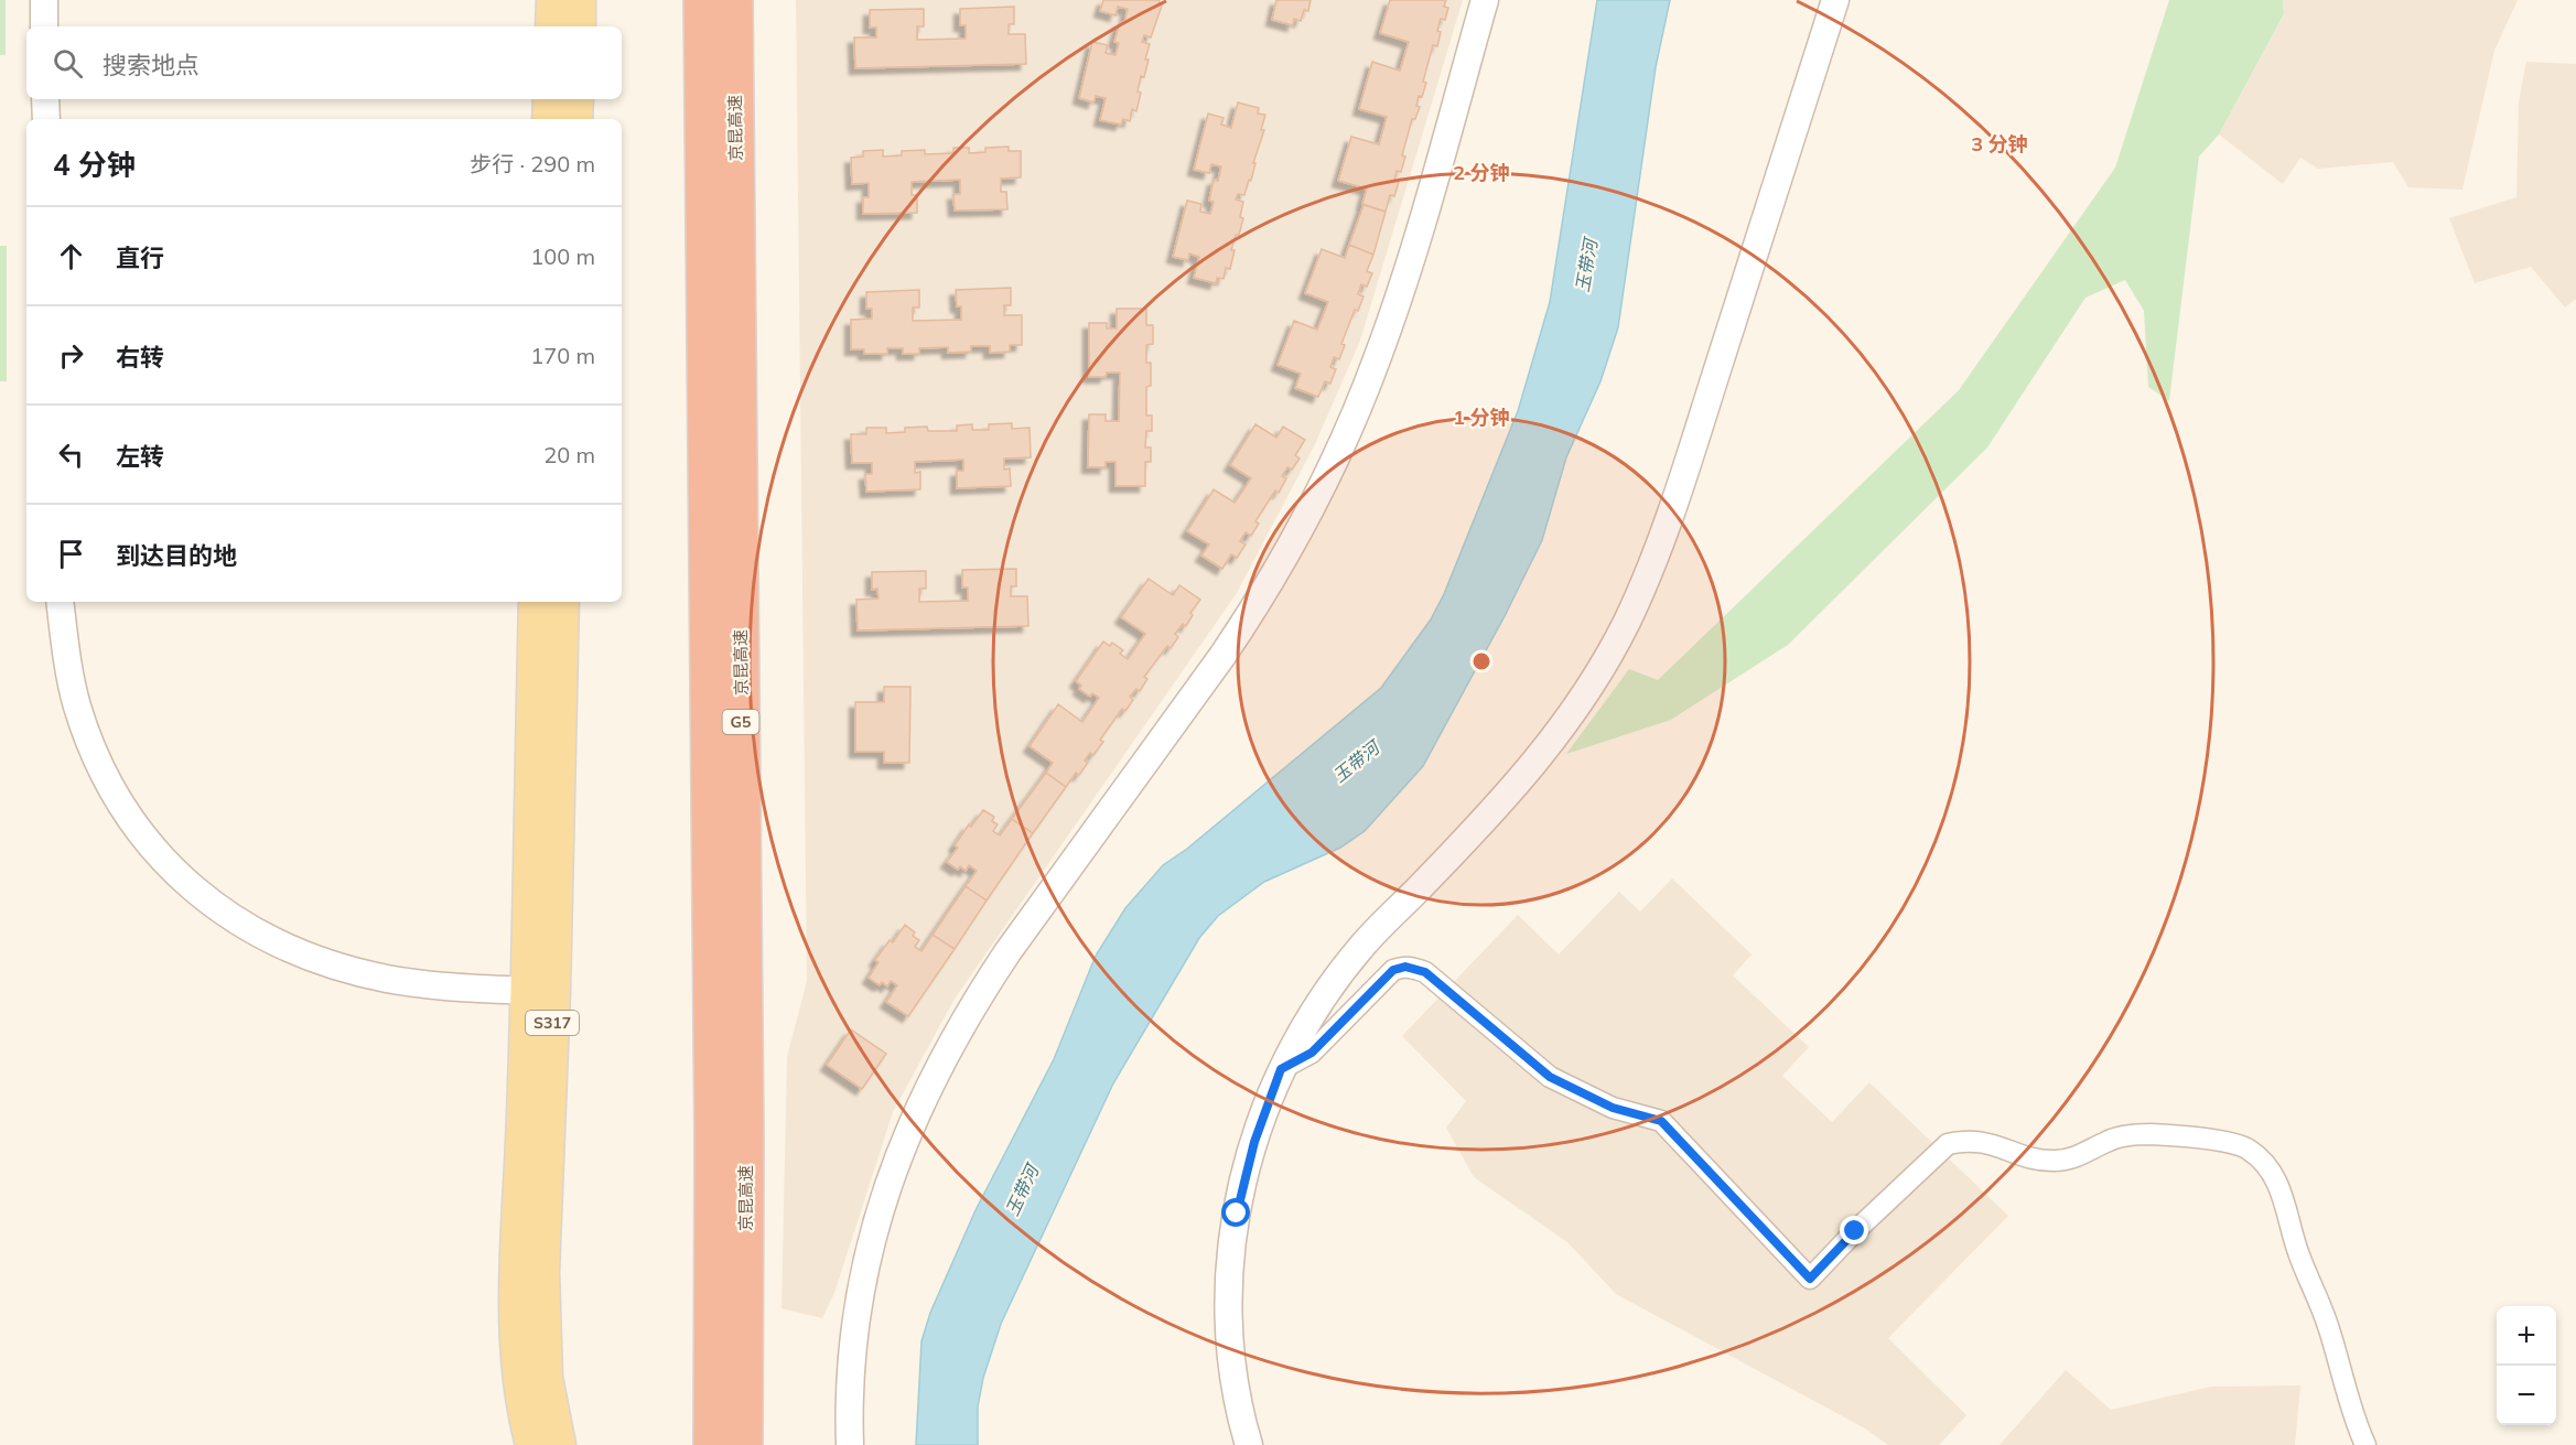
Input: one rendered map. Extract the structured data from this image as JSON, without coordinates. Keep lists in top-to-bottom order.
{
  "streets": {
    "highway": ["京昆高速", "G5"],
    "main road": ["S317"]
  },
  "water": ["玉带河"],
  "page": {
    "search": "搜索地点",
    "heading": ["4 分钟", "步行 · 290 m"],
    "list": [
      ["直行", "100 m"],
      ["右转", "170 m"],
      ["左转", "20 m"],
      "到达目的地"
    ],
    "map_buttons": ["+", "−"]
  },
  "rings": ["3 分钟", "2 分钟", "1 分钟"]
}
